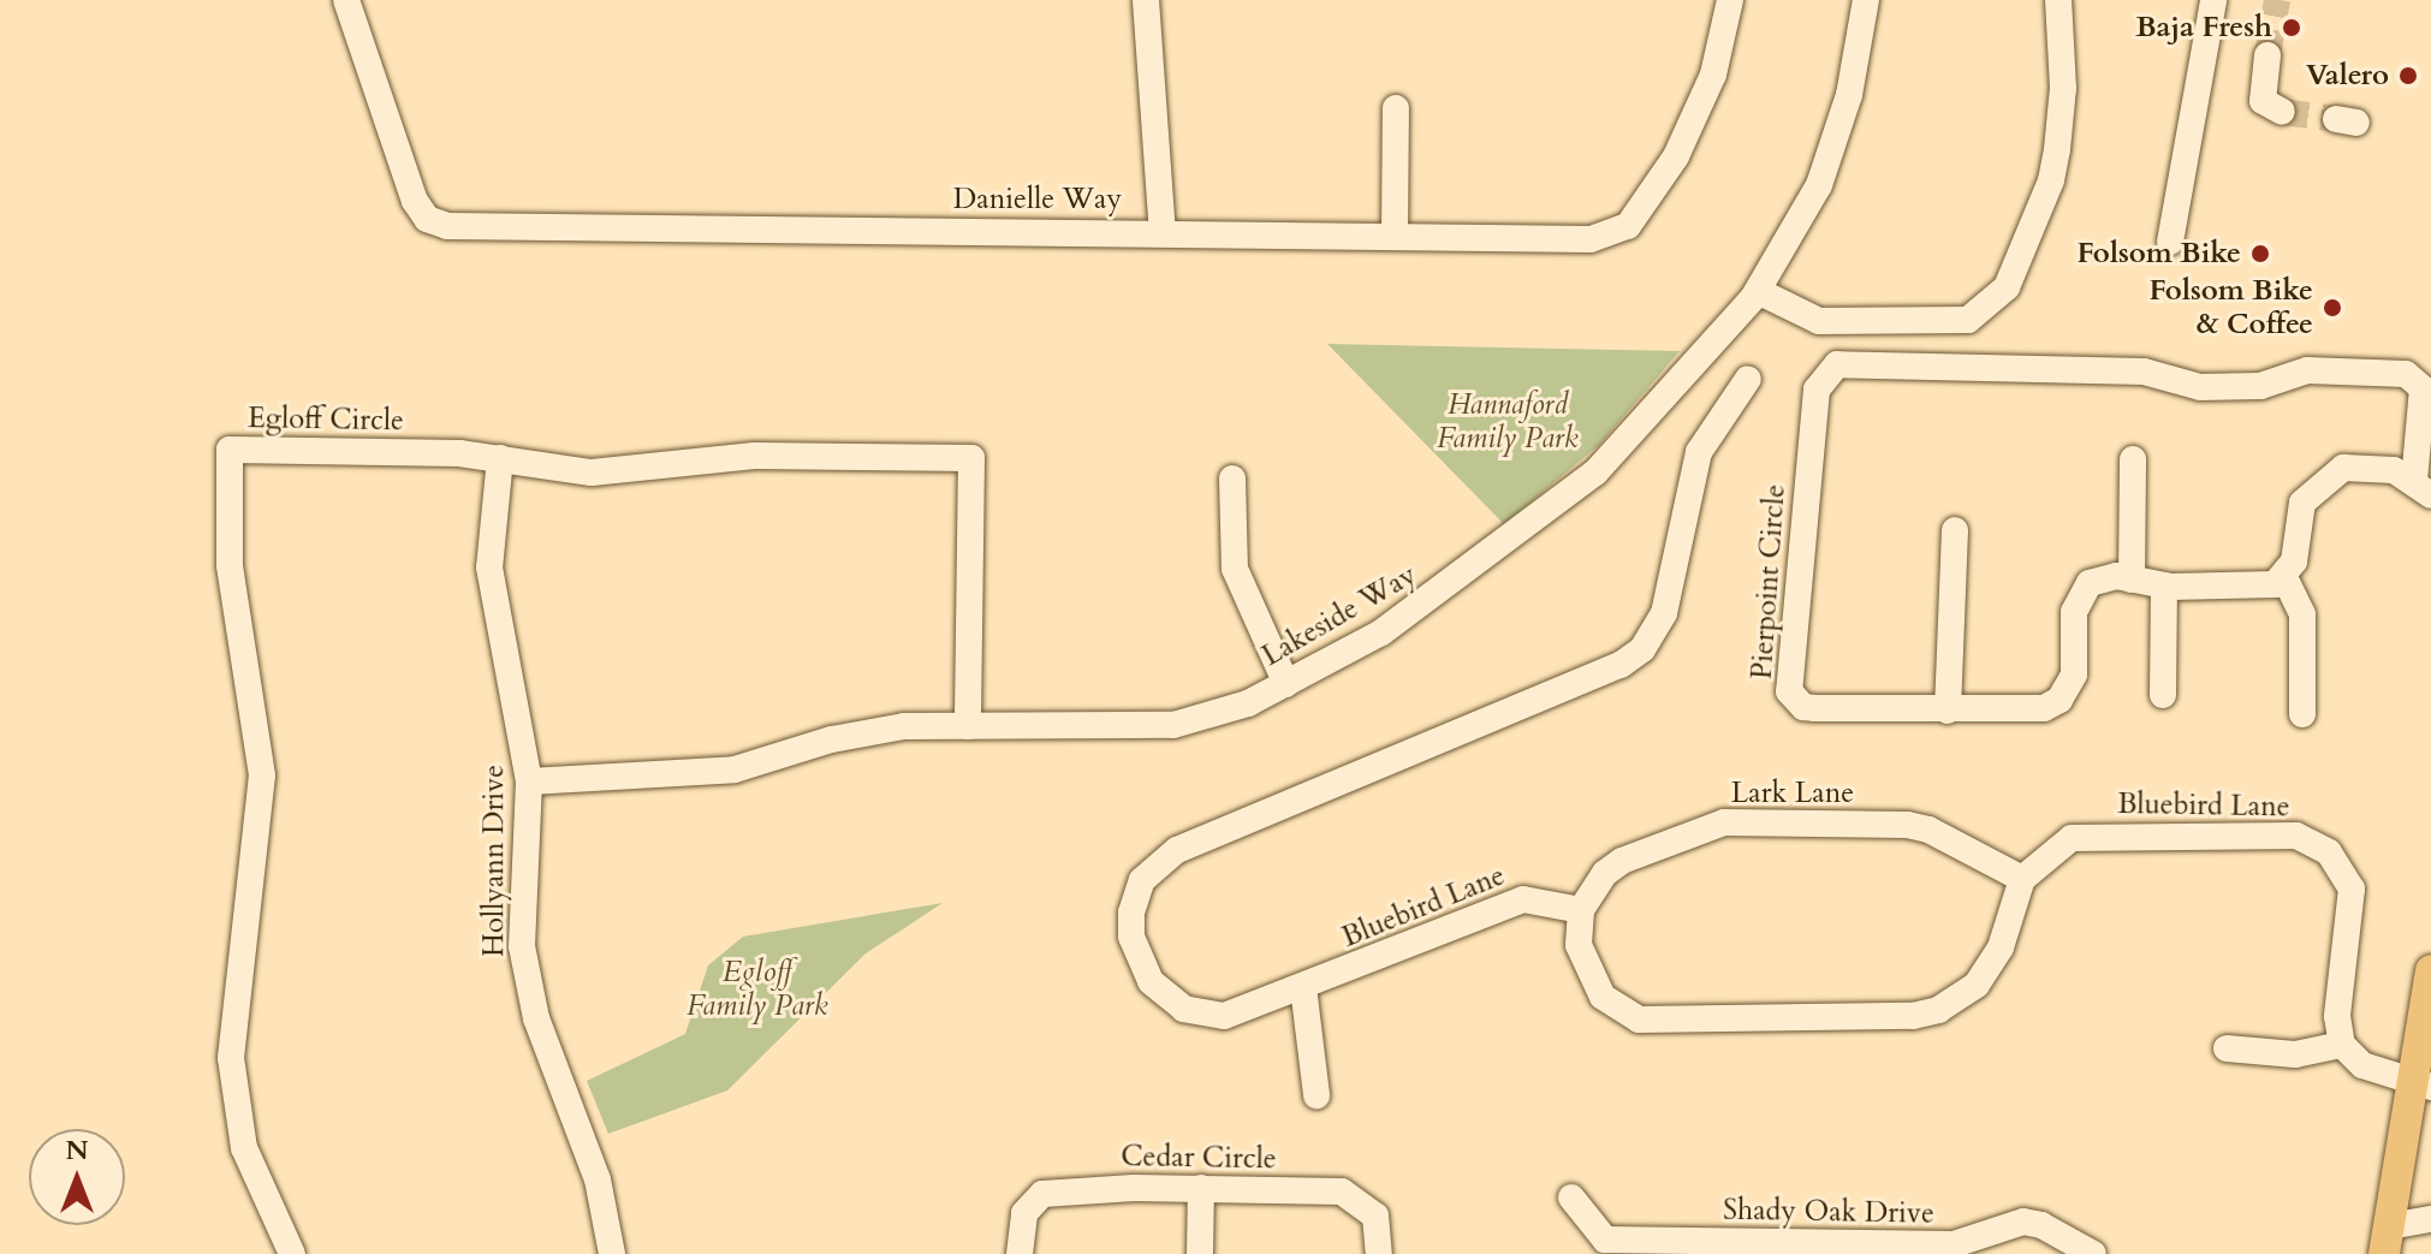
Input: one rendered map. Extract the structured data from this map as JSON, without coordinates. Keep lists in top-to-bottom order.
{
  "streets": {
    "street": [
      "Danielle Way",
      "Egloff Circle",
      "Pierpoint Circle",
      "Lakeside Way",
      "Lark Lane",
      "Bluebird Lane",
      "Hollyann Drive",
      "Cedar Circle",
      "Shady Oak Drive"
    ]
  },
  "crossings": [
    ["Egloff Circle", "Lakeside Way"],
    ["Egloff Circle", "Hollyann Drive"],
    ["Lakeside Way", "Hollyann Drive"],
    ["Lark Lane", "Bluebird Lane"]
  ],
  "parks": ["Hannaford Family Park", "Egloff Family Park"],
  "places": [
    "Baja Fresh",
    "Valero",
    "Folsom Bike",
    "Folsom Bike & Coffee"
  ],
  "north": "top"
}
